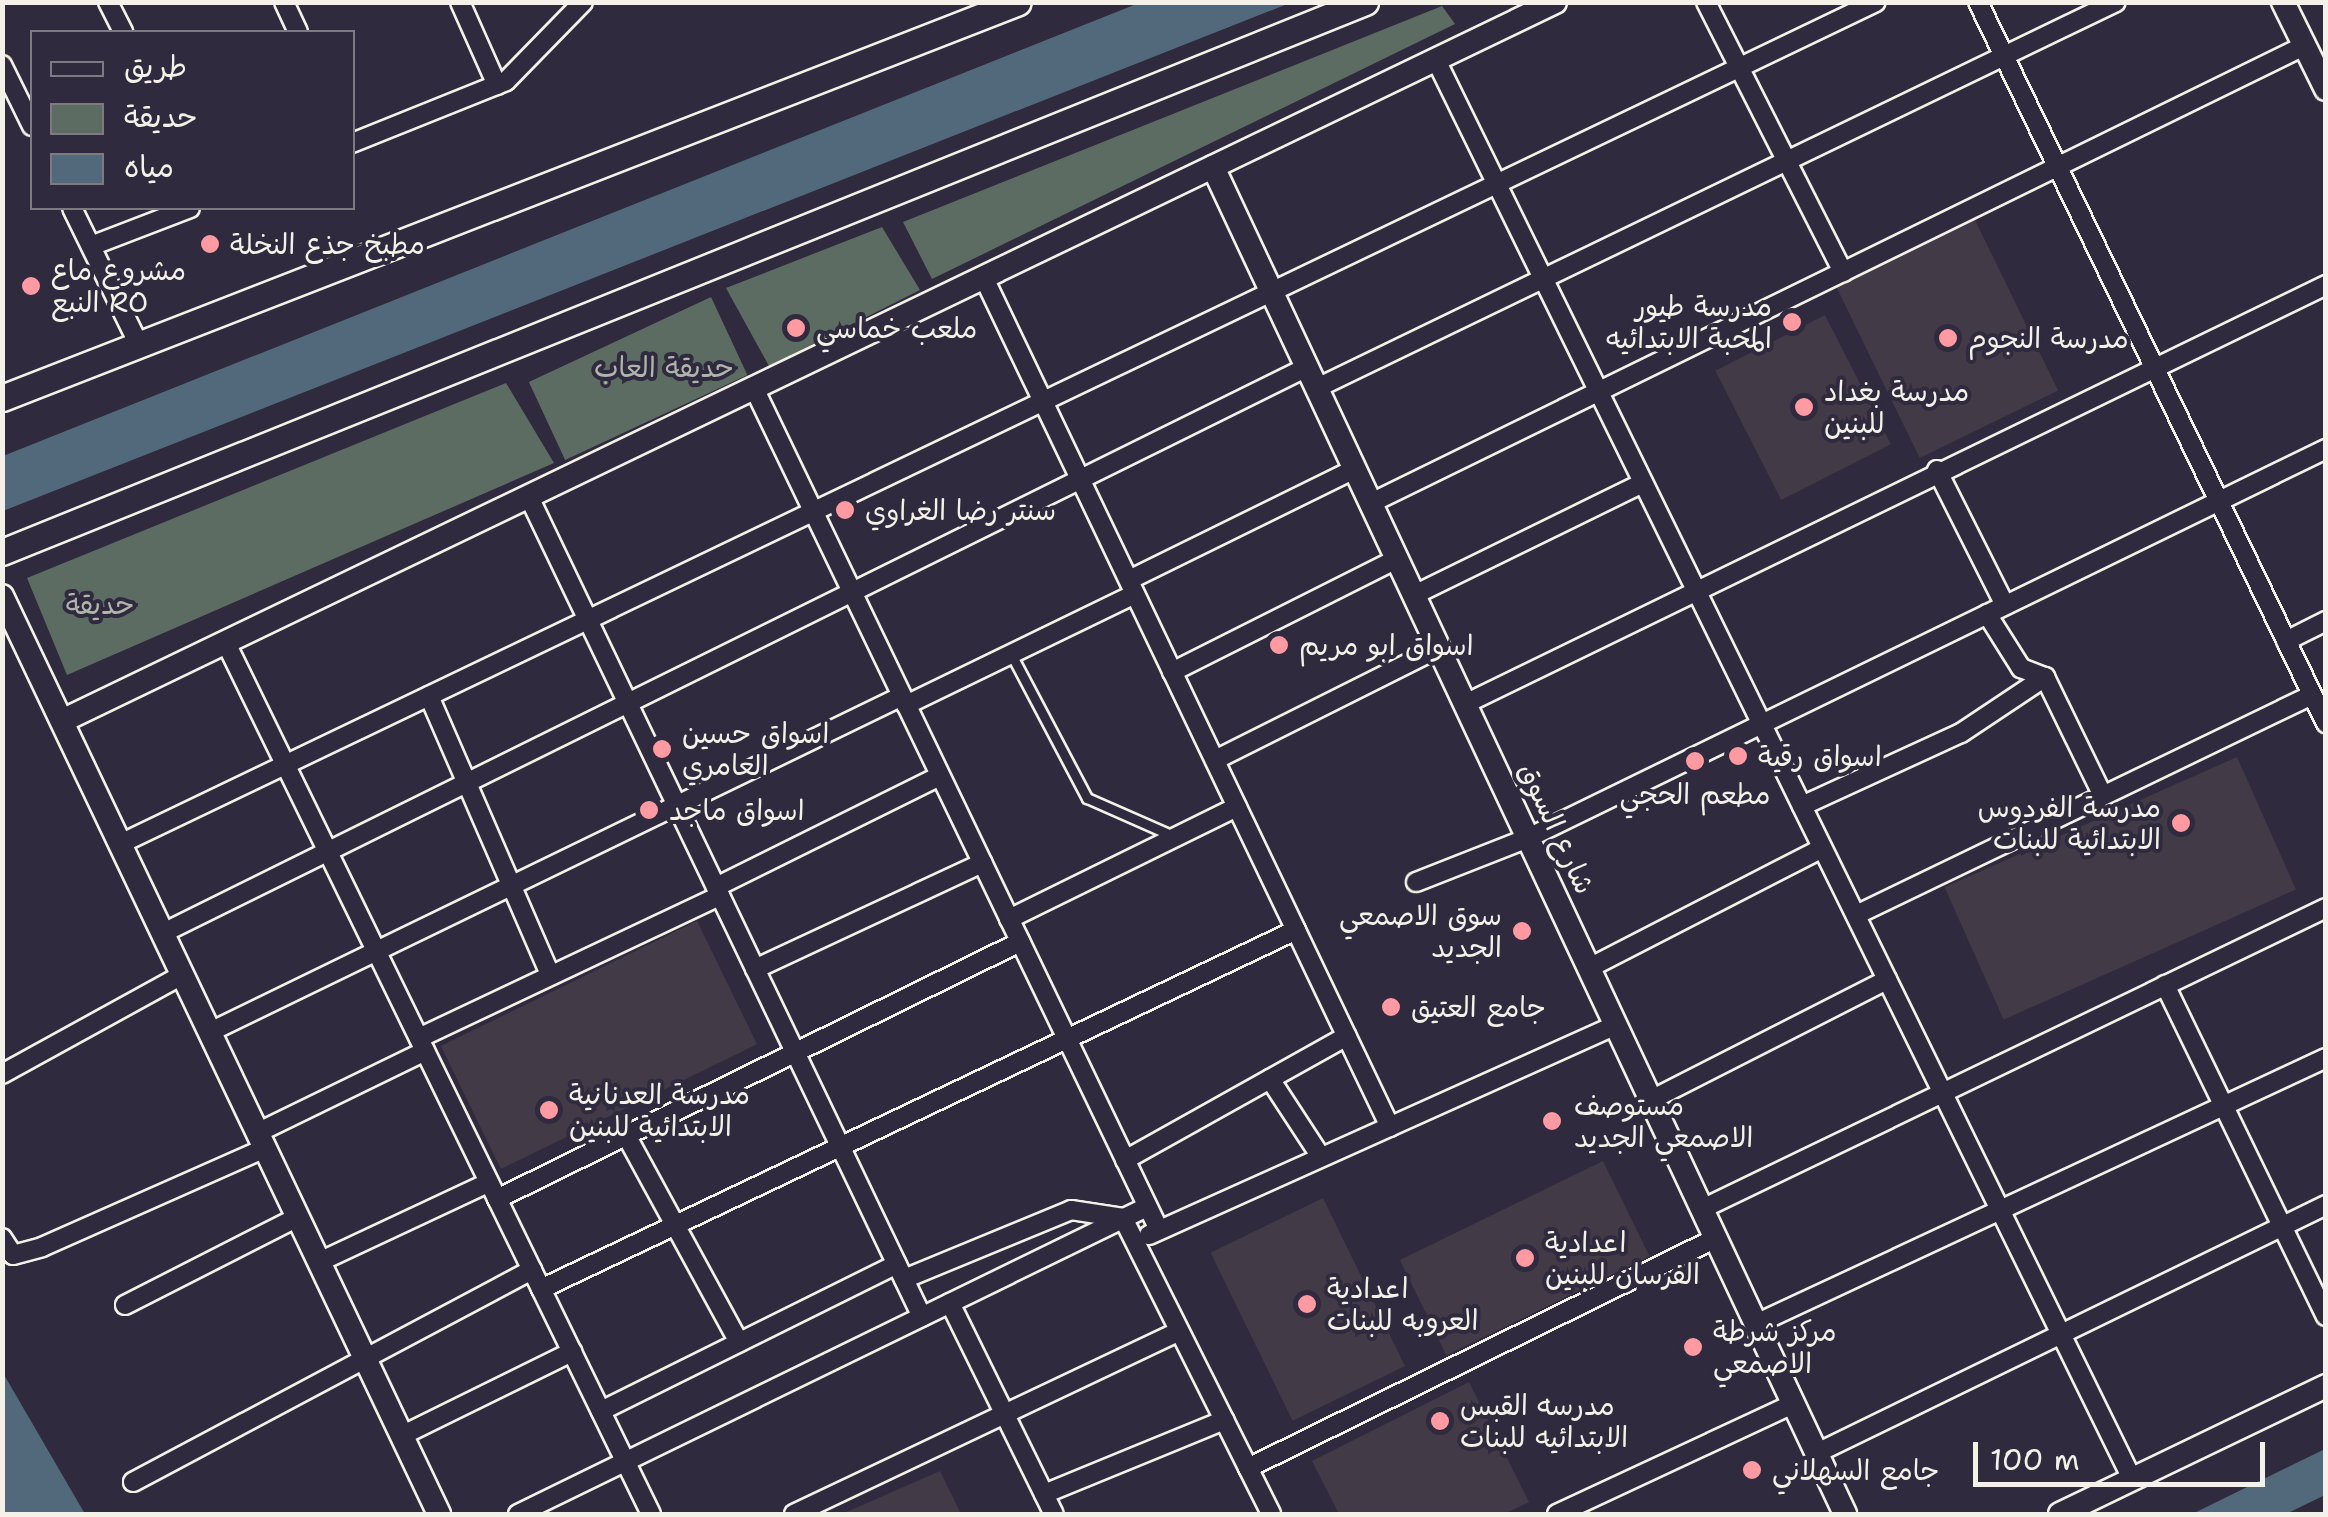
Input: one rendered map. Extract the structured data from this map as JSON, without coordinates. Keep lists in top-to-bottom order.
{
  "streets": {
    "street": ["شارع السوق"]
  },
  "parks": ["حديقة العاب", "حديقة"],
  "places": [
    "مطبخ جذع النخلة",
    "مشروع ماع النبع RO",
    "مدرسة طيور المحبة الابتدائيه",
    "ملعب خماسي",
    "مدرسة النجوم",
    "مدرسة بغداد للبنين",
    "سنتر رضا الغراوي",
    "اسواق ابو مريم",
    "اسواق حسين العامري",
    "اسواق رقية",
    "مطعم الحجي",
    "اسواق ماجد",
    "مدرسة الفردوس الابتدائية للبنات",
    "سوق الاصمعي الجديد",
    "جامع العتيق",
    "مدرسة العدنانية الابتدائية للبنين",
    "مستوصف الاصمعي الجديد",
    "اعدادية الفرسان للبنين",
    "اعدادية العروبه للبنات",
    "مركز شرطة الاصمعي",
    "مدرسه القبس الابتدائيه للبنات",
    "جامع السهلاني"
  ],
  "legend": ["طريق", "حديقة", "مياه"],
  "scale_bar": "100 m"
}
